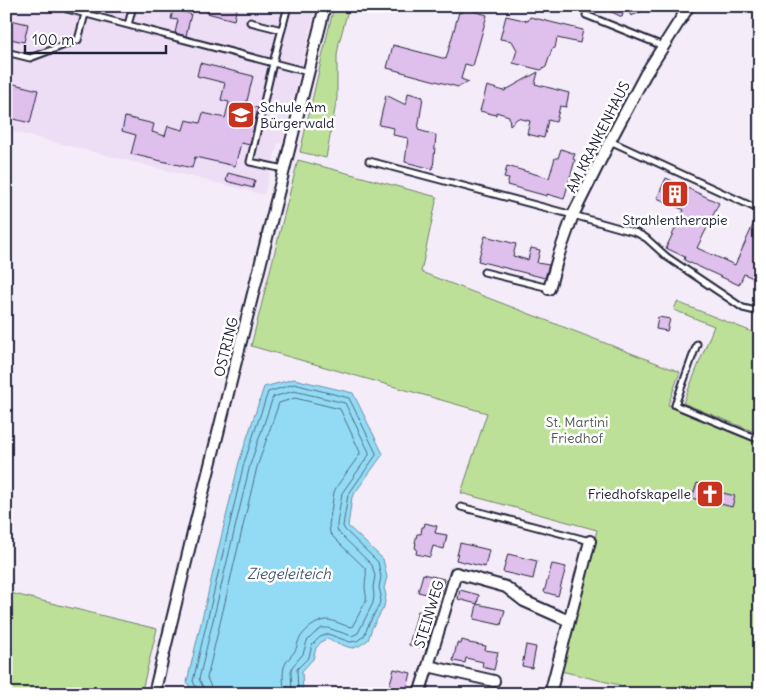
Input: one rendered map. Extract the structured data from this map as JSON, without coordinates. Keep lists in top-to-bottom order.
{
  "streets": {
    "street": ["AM KRANKENHAUS", "OSTRING", "STEINWEG"]
  },
  "water": ["Ziegeleiteich"],
  "parks": ["St. Martini Friedhof"],
  "places": {
    "school or university": ["Schule Am Bürgerwald"],
    "building": ["Strahlentherapie"],
    "church": ["Friedhofskapelle"]
  },
  "scale_bar": "100 m"
}
